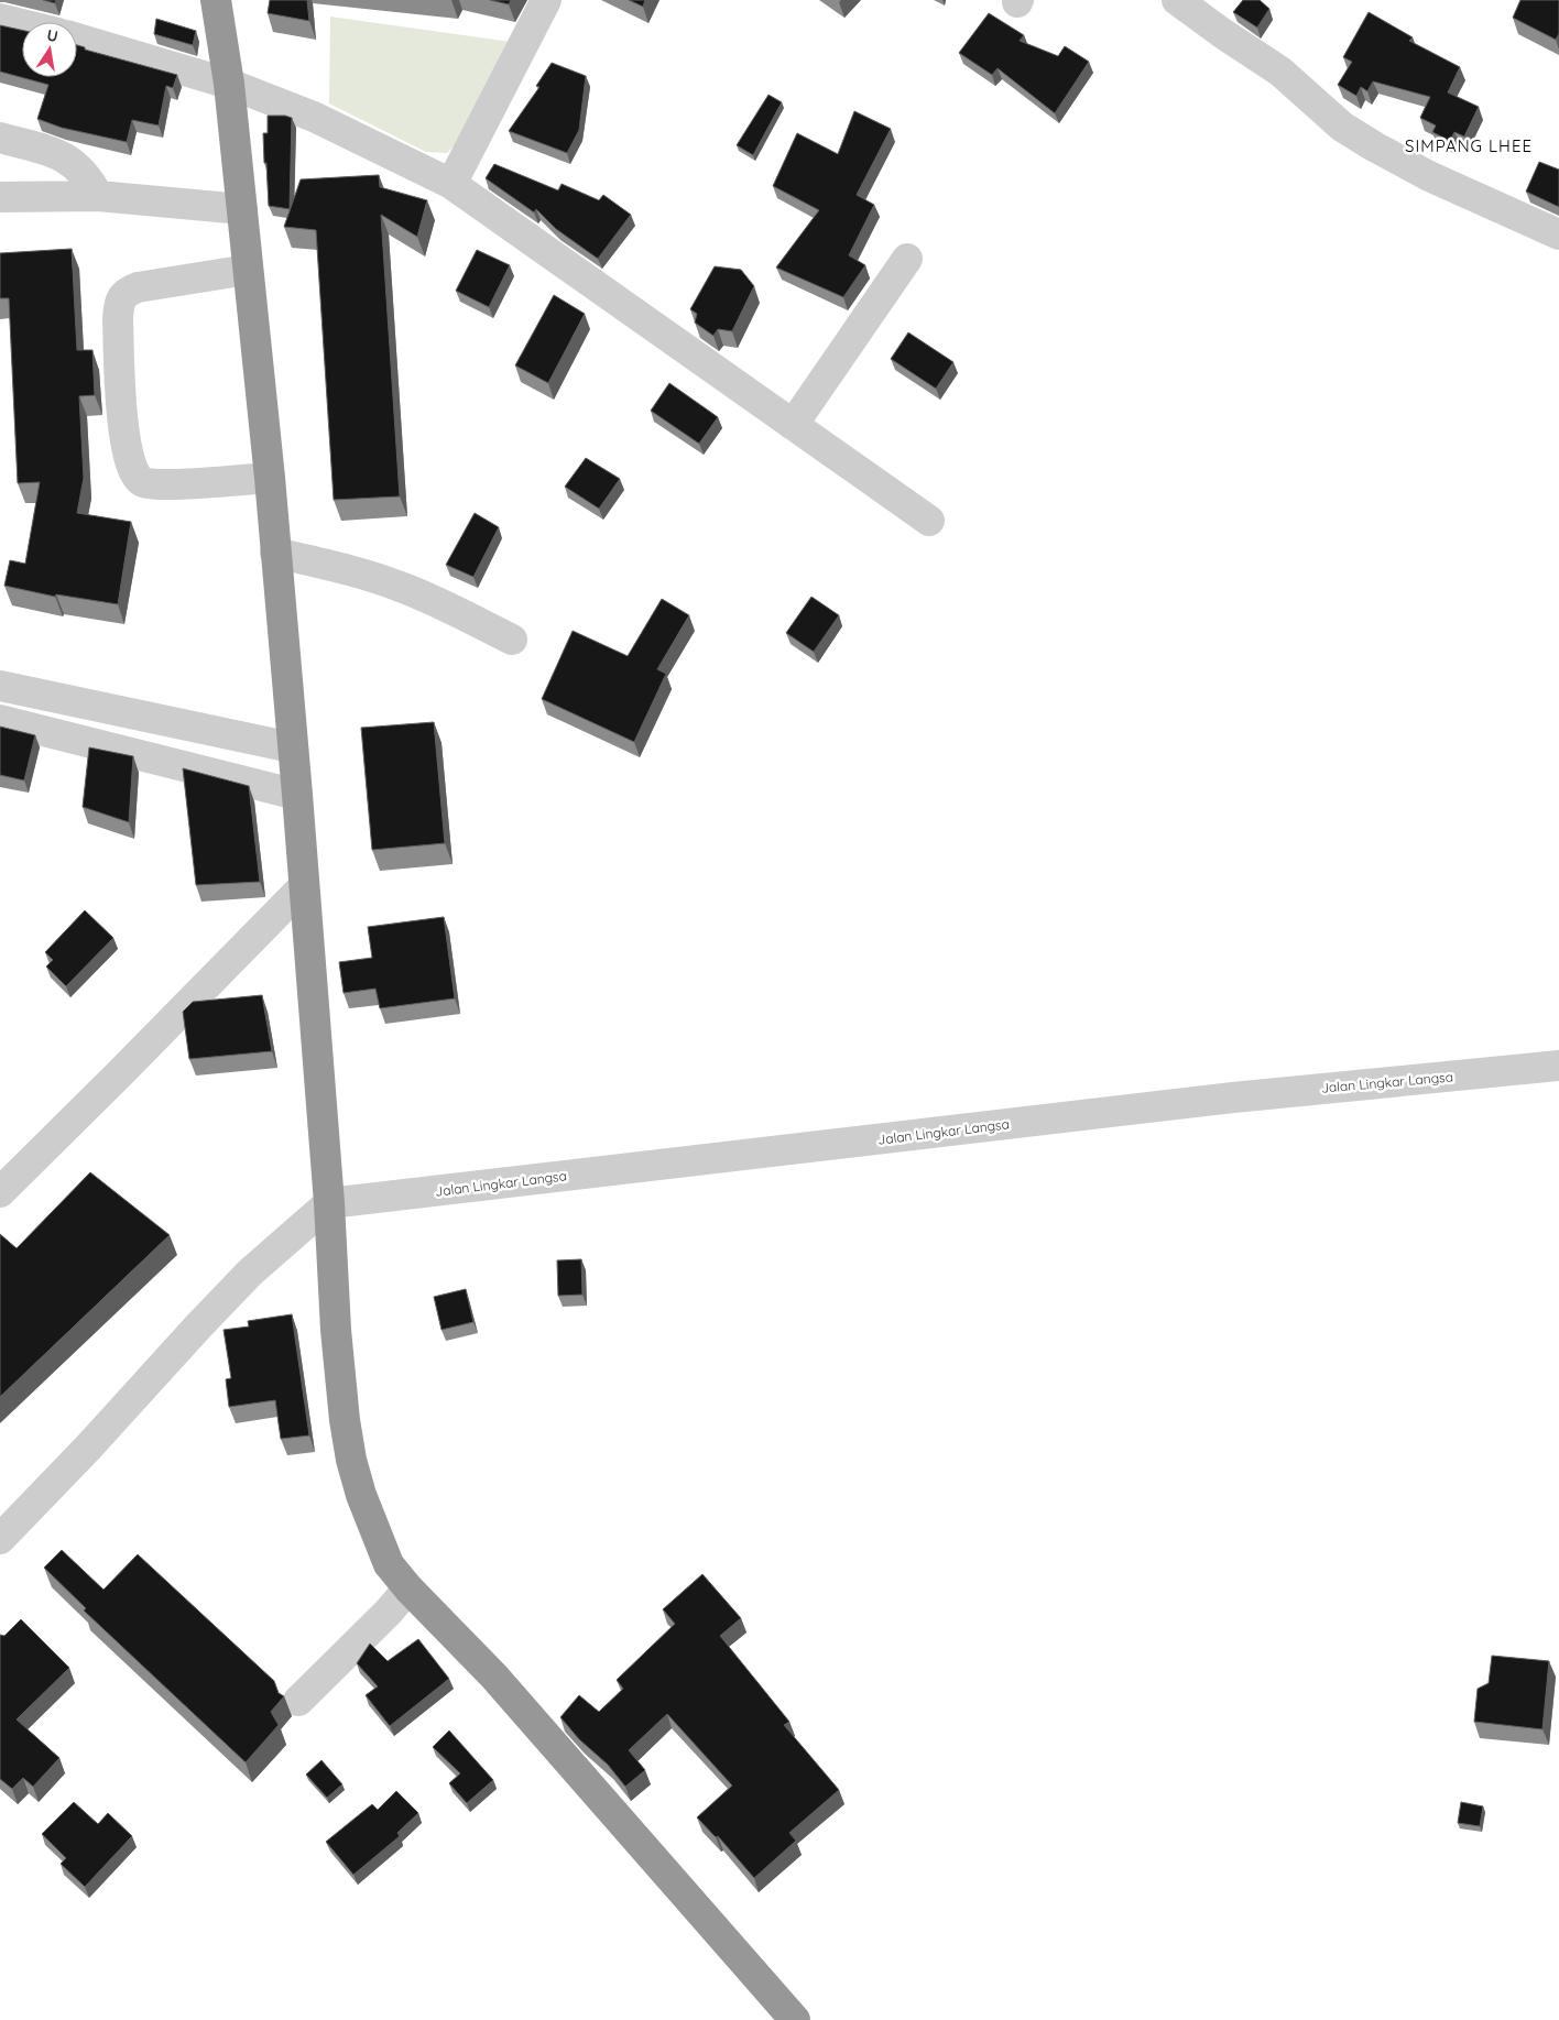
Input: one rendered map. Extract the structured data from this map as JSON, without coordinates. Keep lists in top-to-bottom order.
{
  "streets": {
    "street": ["Jalan Lingkar Langsa"]
  },
  "districts": ["SIMPANG LHEE"],
  "north": "top"
}
